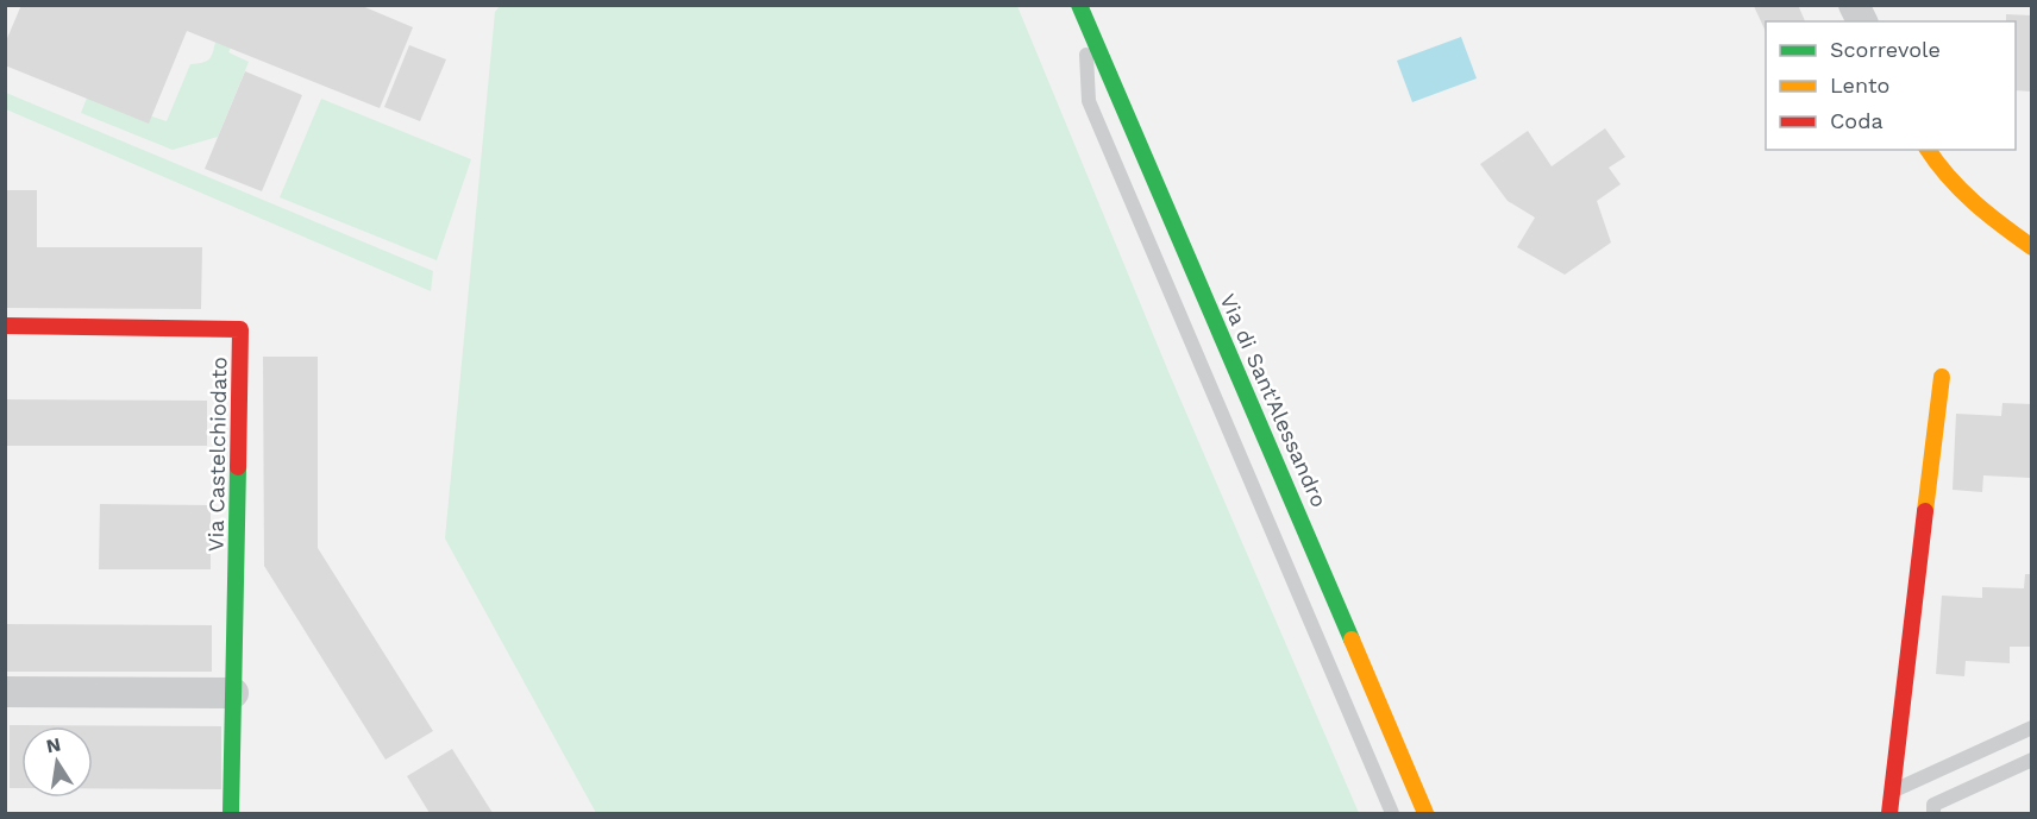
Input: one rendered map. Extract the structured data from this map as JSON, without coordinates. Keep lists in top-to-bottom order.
{
  "streets": {
    "street": ["Via di Sant'Alessandro", "Via Castelchiodato"]
  },
  "legend": ["Scorrevole", "Lento", "Coda"],
  "north": "top"
}
